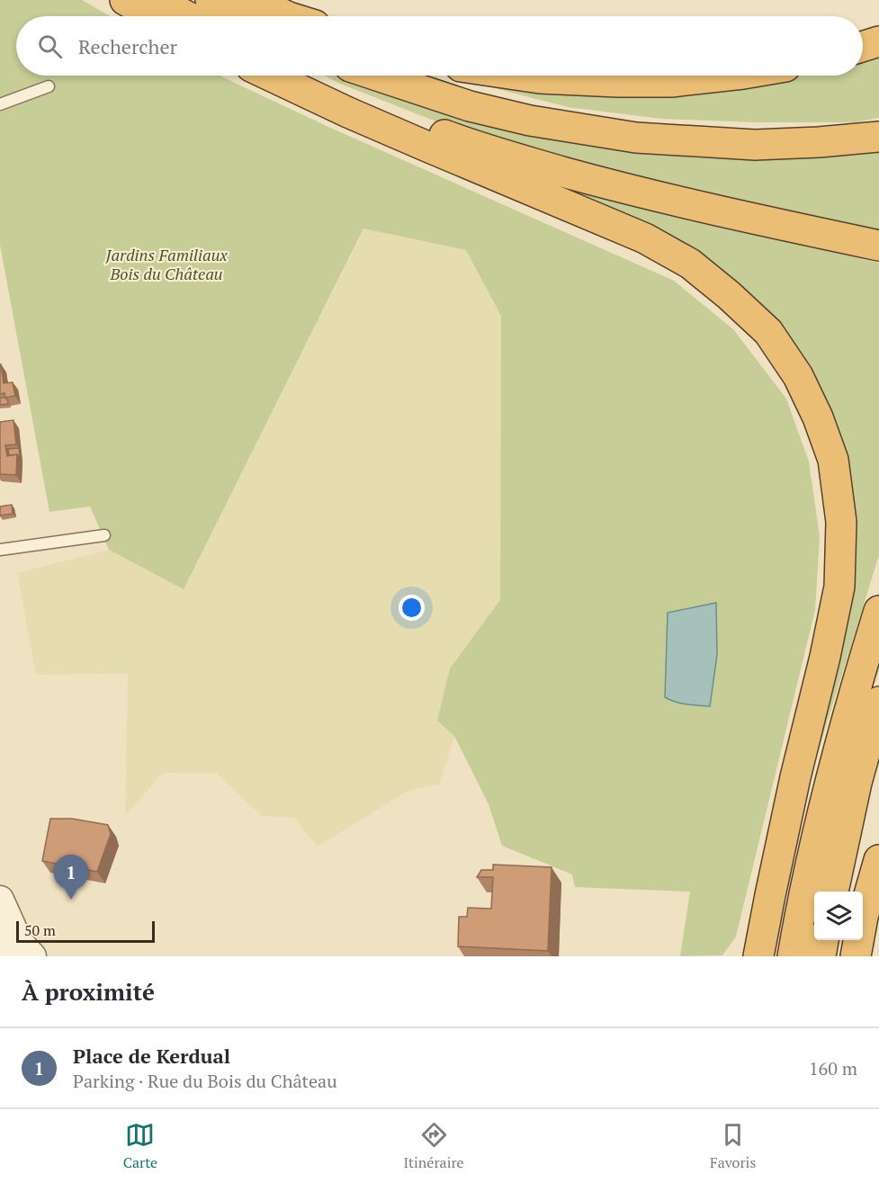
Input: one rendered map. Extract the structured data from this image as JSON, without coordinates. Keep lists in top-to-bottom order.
{
  "parks": ["Jardins Familiaux Bois du Château"],
  "scale_bar": "50 m",
  "page": {
    "search": "Rechercher",
    "pins": "1",
    "scale": "50 m",
    "heading": "À proximité",
    "list": [
      {
        "mark": "1",
        "name": "Place de Kerdual",
        "note": "Parking · Rue du Bois du Château",
        "value": "160 m"
      }
    ],
    "nav": ["Carte", "Itinéraire", "Favoris"]
  }
}
